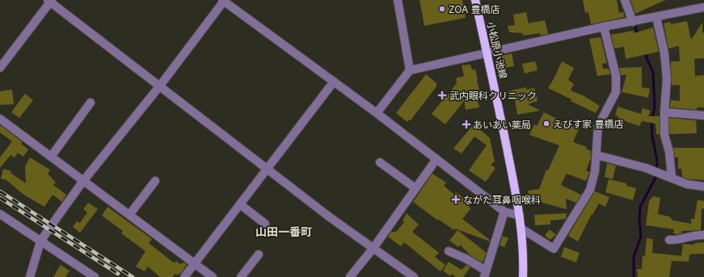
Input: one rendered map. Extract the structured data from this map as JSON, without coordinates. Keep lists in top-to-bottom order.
{
  "streets": {
    "main road": ["小松原小池線"]
  },
  "districts": ["山田一番町"],
  "places": {
    "other": ["ZOA 豊橋店", "えびす家 豊橋店"],
    "health": ["武内眼科クリニック", "あいあい薬局", "ながた耳鼻咽喉科"]
  }
}
